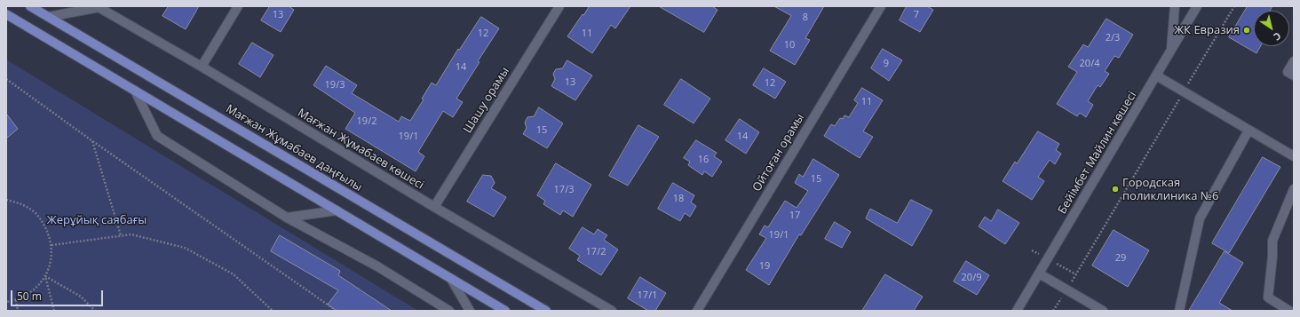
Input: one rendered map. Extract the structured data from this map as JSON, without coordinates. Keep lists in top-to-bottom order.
{
  "streets": {
    "main road": ["Мағжан Жұмабаев даңғылы"],
    "street": [
      "Шашу орамы",
      "Мағжан Жұмабаев көшесі",
      "Ойтоған орамы",
      "Бейімбет Майлин көшесі"
    ]
  },
  "crossings": [
    ["Шашу орамы", "Мағжан Жұмабаев көшесі"]
  ],
  "parks": ["Жерұйық саябағы"],
  "places": ["ЖК Евразия", "Городская поликлиника №6"],
  "house_numbers": [
    "13",
    "7",
    "8",
    "12",
    "11",
    "2/3",
    "10",
    "9",
    "20/4",
    "14",
    "13",
    "12",
    "19/3",
    "11",
    "19/2",
    "15",
    "19/1",
    "14",
    "16",
    "15",
    "17/3",
    "18",
    "17",
    "19/1",
    "17/2",
    "29",
    "19",
    "20/9",
    "17/1"
  ],
  "scale_bar": "50 m",
  "north": "bottom right"
}
